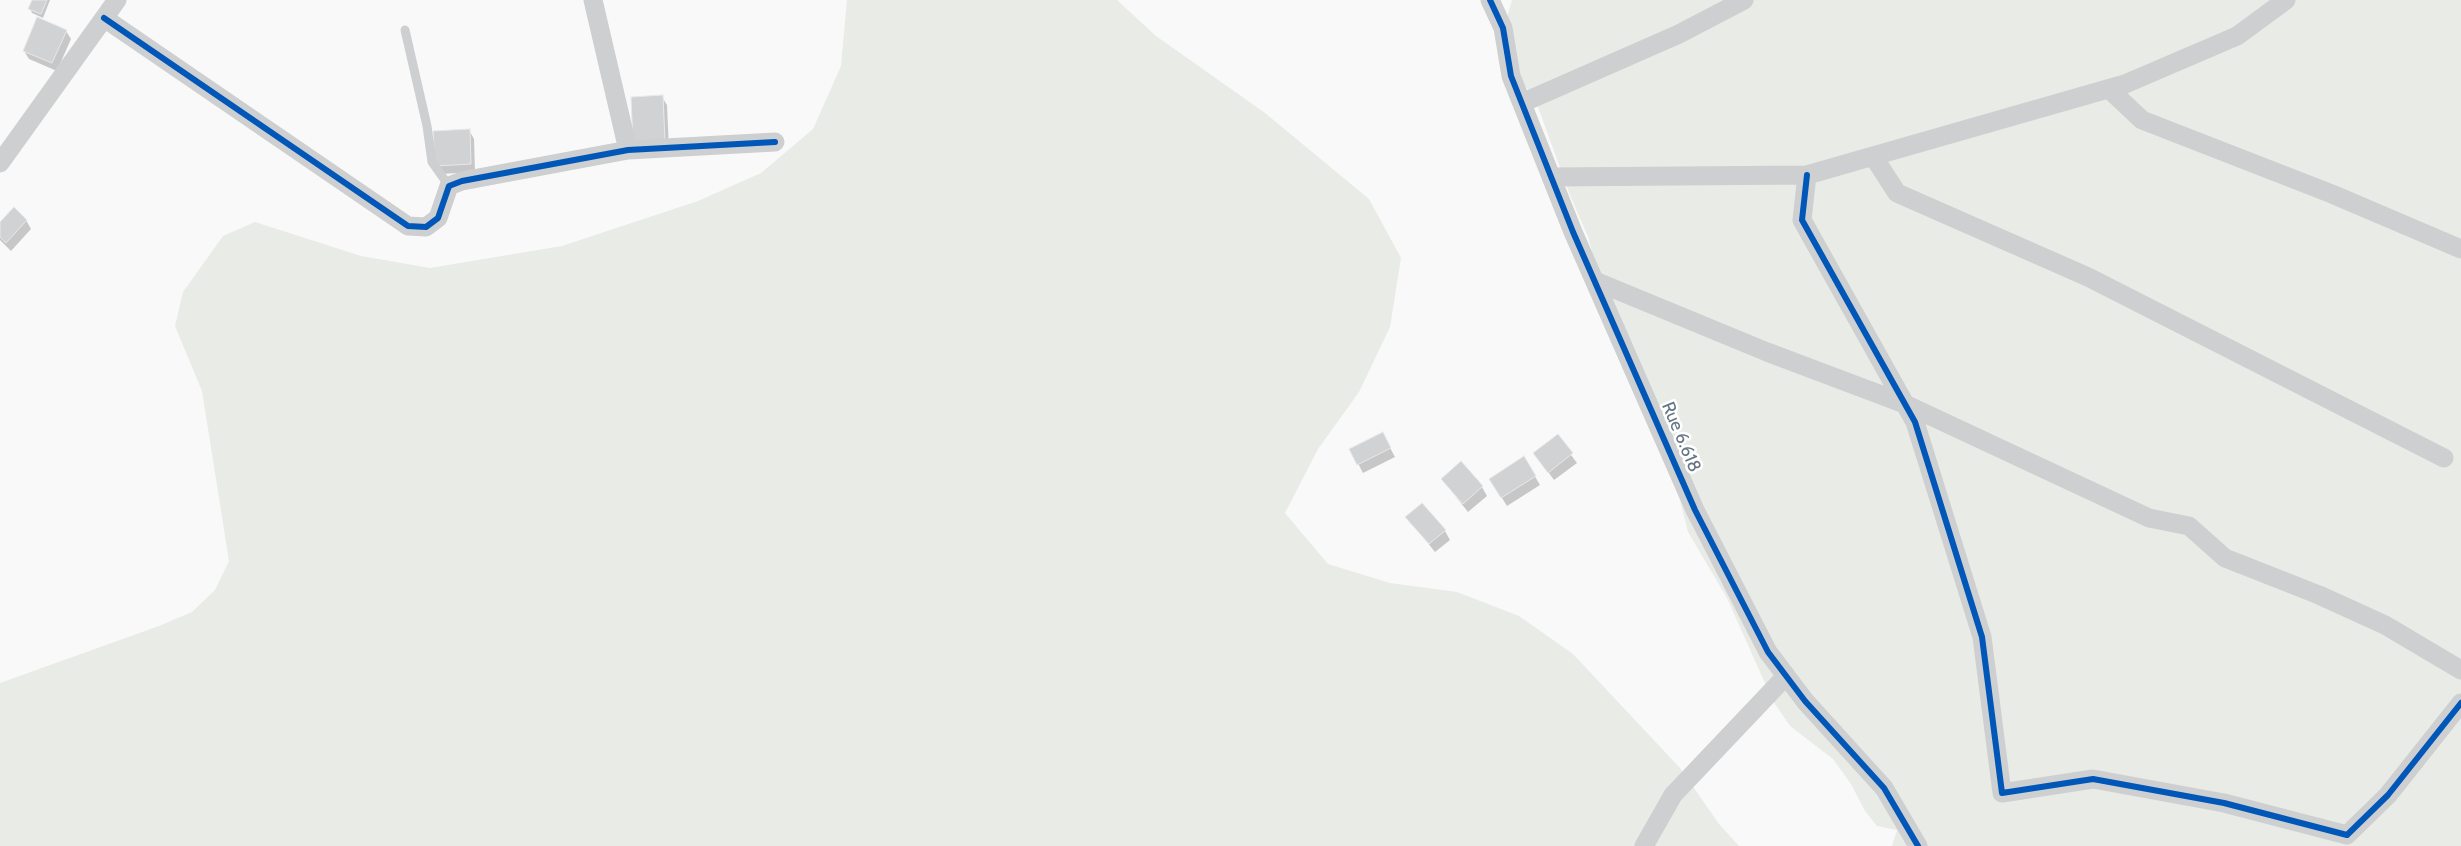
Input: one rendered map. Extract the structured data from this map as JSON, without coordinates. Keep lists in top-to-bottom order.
{
  "streets": {
    "street": ["Rue 6.618"]
  }
}
